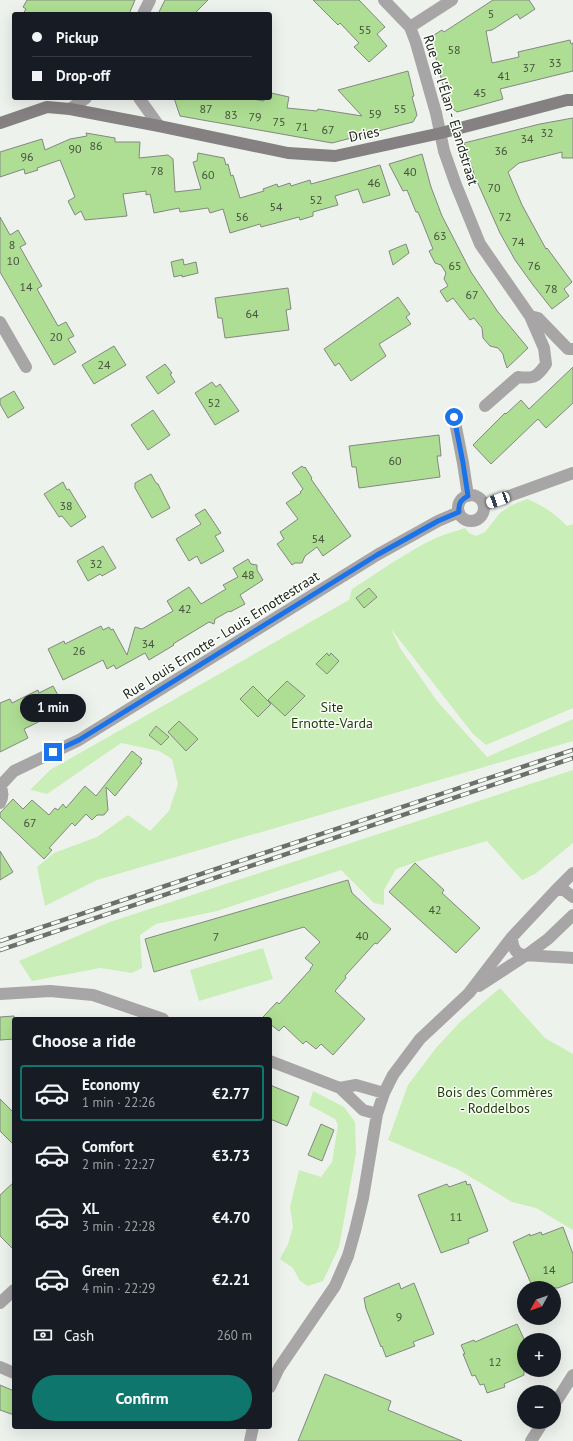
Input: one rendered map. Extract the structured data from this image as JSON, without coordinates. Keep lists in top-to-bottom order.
{
  "streets": {
    "street": ["Rue de l'Élan - Elandstraat", "Dries", "Rue Louis Ernotte - Louis Ernottestraat"]
  },
  "crossings": [
    ["Rue de l'Élan - Elandstraat", "Dries"]
  ],
  "parks": ["Site Ernotte-Varda", "Bois des Commères - Roddelbos"],
  "house_numbers": [
    "5",
    "55",
    "58",
    "33",
    "37",
    "41",
    "45",
    "87",
    "55",
    "59",
    "83",
    "79",
    "75",
    "71",
    "67",
    "32",
    "34",
    "86",
    "90",
    "36",
    "96",
    "78",
    "40",
    "60",
    "46",
    "70",
    "52",
    "54",
    "56",
    "72",
    "63",
    "74",
    "8",
    "10",
    "65",
    "76",
    "14",
    "78",
    "67",
    "64",
    "20",
    "24",
    "52",
    "60",
    "38",
    "54",
    "32",
    "48",
    "42",
    "34",
    "26",
    "67",
    "42",
    "40",
    "7",
    "11",
    "14",
    "9",
    "12"
  ],
  "north": "bottom left",
  "page": {
    "banner": ["Pickup", "Drop-off"],
    "bubble": "1 min",
    "heading": "Choose a ride",
    "list": [
      {
        "name": "Economy",
        "note": "1 min · 22:26",
        "value": "€2.77"
      },
      {
        "name": "Comfort",
        "note": "2 min · 22:27",
        "value": "€3.73"
      },
      {
        "name": "XL",
        "note": "3 min · 22:28",
        "value": "€4.70"
      },
      {
        "name": "Green",
        "note": "4 min · 22:29",
        "value": "€2.21"
      }
    ],
    "map_buttons": ["+", "−"],
    "pay": ["Cash", "260 m"],
    "buttons": "Confirm"
  }
}
